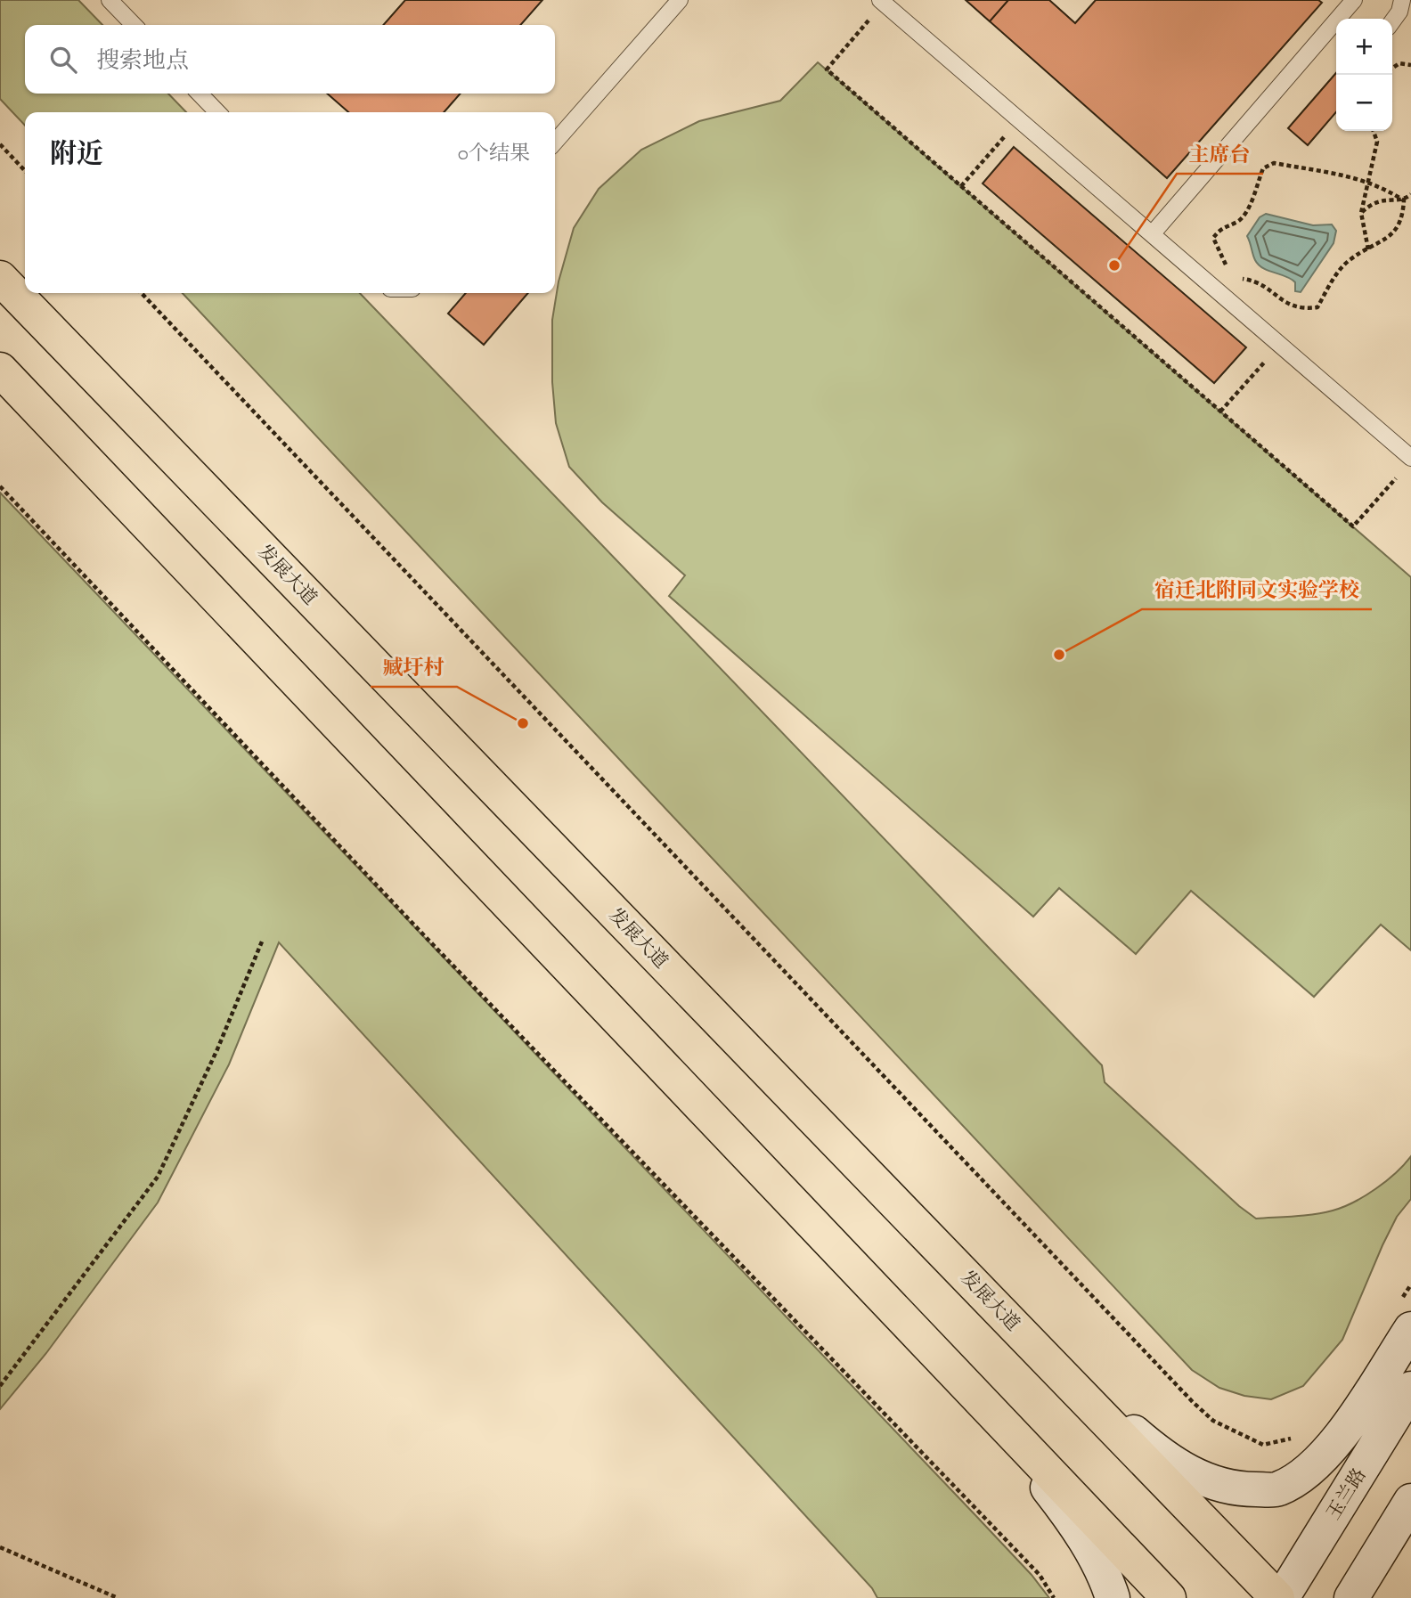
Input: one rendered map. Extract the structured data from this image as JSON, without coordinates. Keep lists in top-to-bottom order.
{
  "streets": {
    "main road": ["发展大道"],
    "street": ["玉兰路"]
  },
  "crossings": [
    ["发展大道", "玉兰路"]
  ],
  "places": ["主席台", "宿迁北附同文实验学校", "臧圩村"],
  "page": {
    "map_buttons": ["+", "−"],
    "search": "搜索地点",
    "heading": ["附近", "0个结果"]
  }
}
